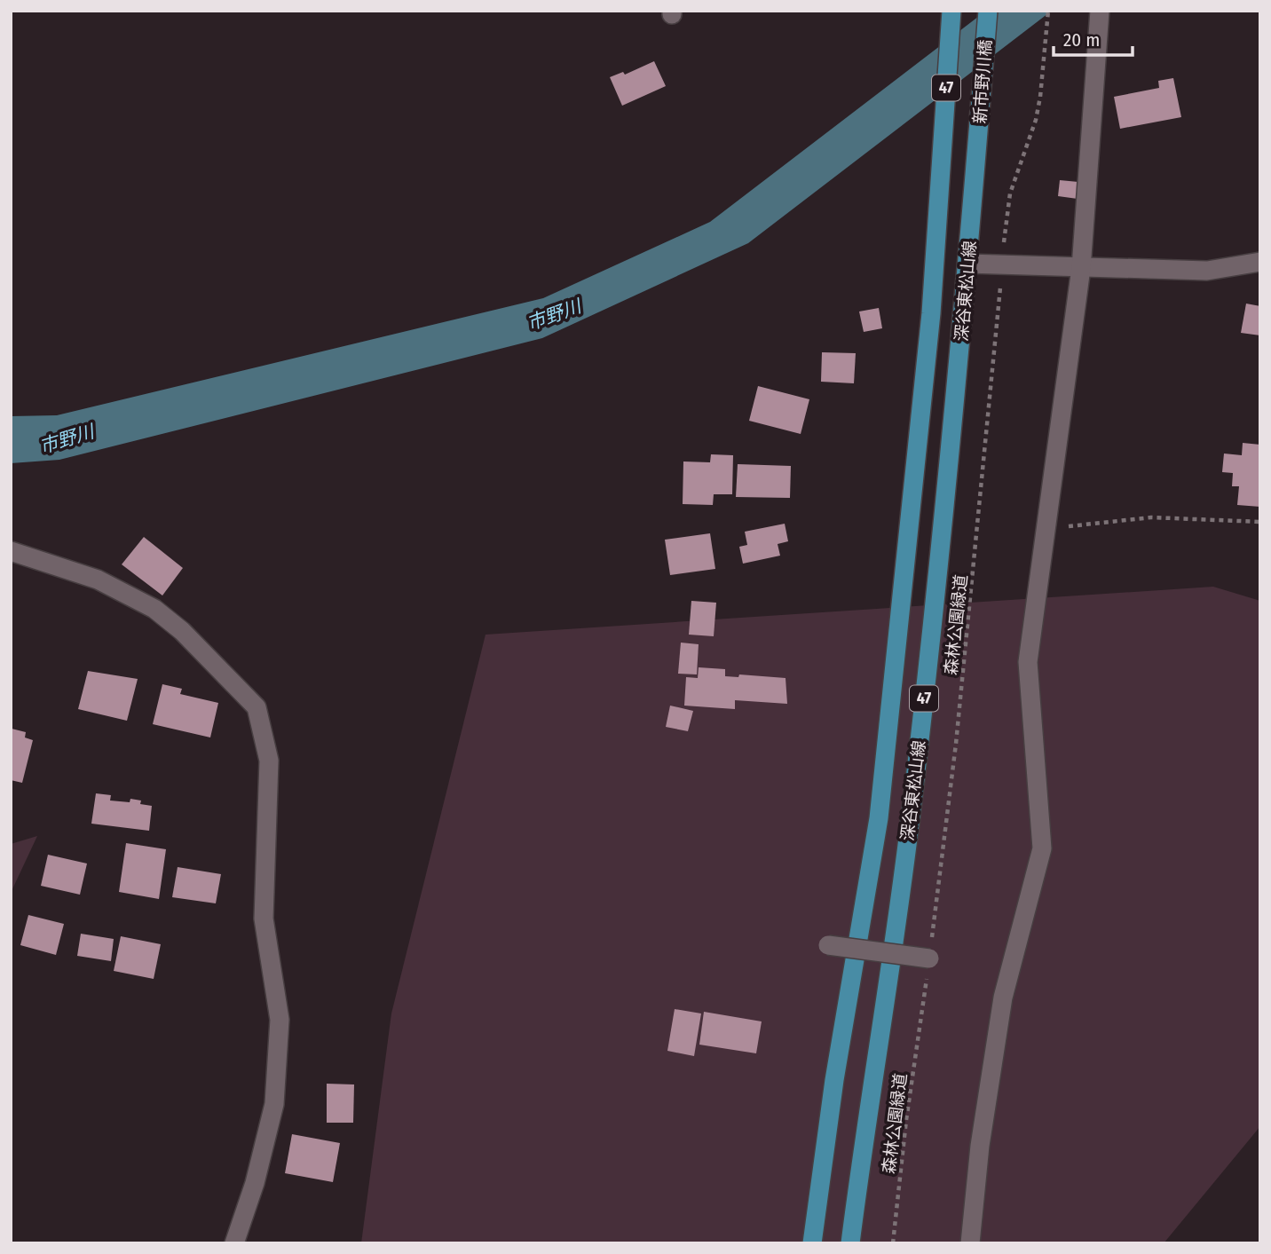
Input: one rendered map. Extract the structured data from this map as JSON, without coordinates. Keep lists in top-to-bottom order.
{
  "streets": {
    "main road": ["新市野川橋", "47", "深谷東松山線"],
    "path": ["森林公園緑道"]
  },
  "crossings": [
    ["新市野川橋", "深谷東松山線"]
  ],
  "water": ["市野川"],
  "scale_bar": "20 m"
}
